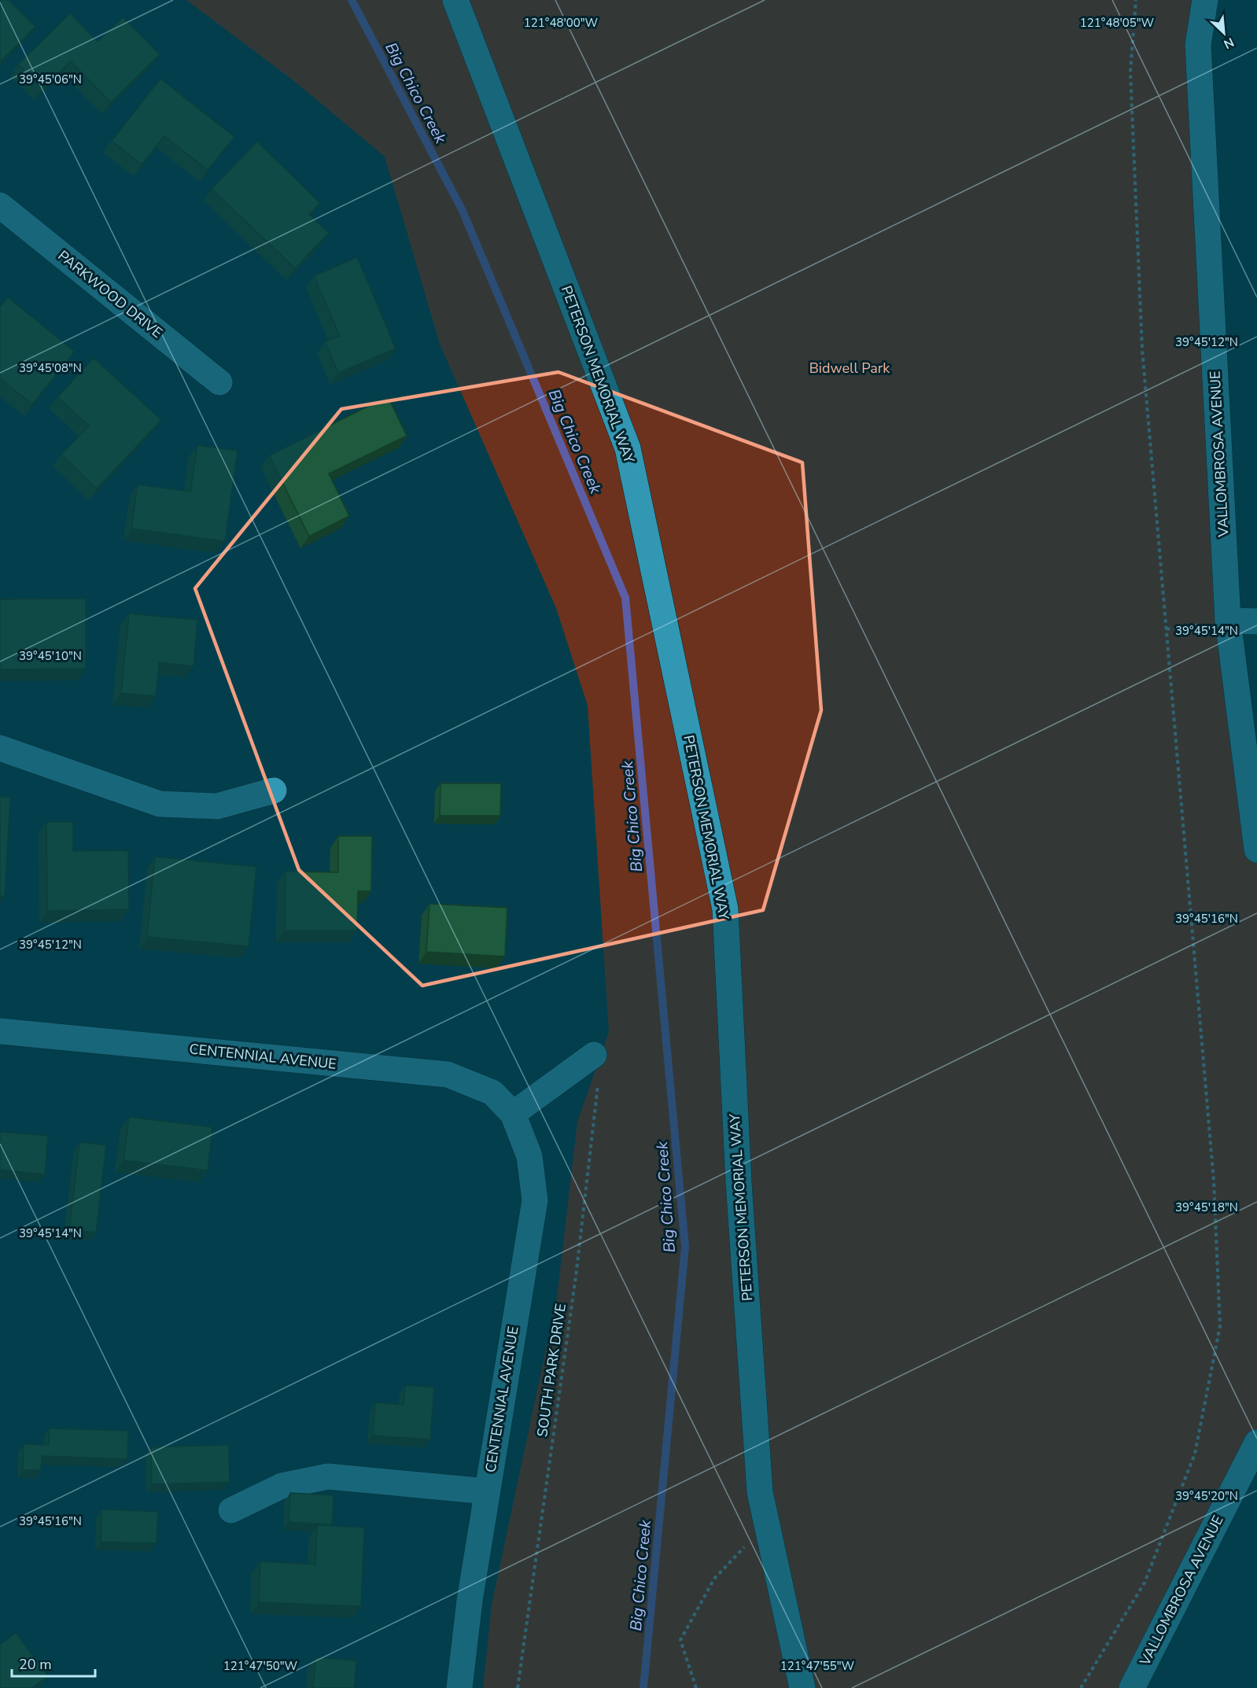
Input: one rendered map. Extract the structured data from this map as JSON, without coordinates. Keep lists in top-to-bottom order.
{
  "streets": {
    "street": [
      "PARKWOOD DRIVE",
      "PETERSON MEMORIAL WAY",
      "VALLOMBROSA AVENUE",
      "CENTENNIAL AVENUE"
    ],
    "path": ["SOUTH PARK DRIVE"]
  },
  "water": ["Big Chico Creek"],
  "parks": ["Bidwell Park"],
  "scale_bar": "20 m",
  "north": "bottom right",
  "coordinates": [
    "121°48'00\"W",
    "121°48'05\"W",
    "39°45'06\"N",
    "39°45'12\"N",
    "39°45'08\"N",
    "39°45'14\"N",
    "39°45'10\"N",
    "39°45'16\"N",
    "39°45'18\"N",
    "39°45'20\"N",
    "121°47'50\"W",
    "121°47'55\"W"
  ]
}
